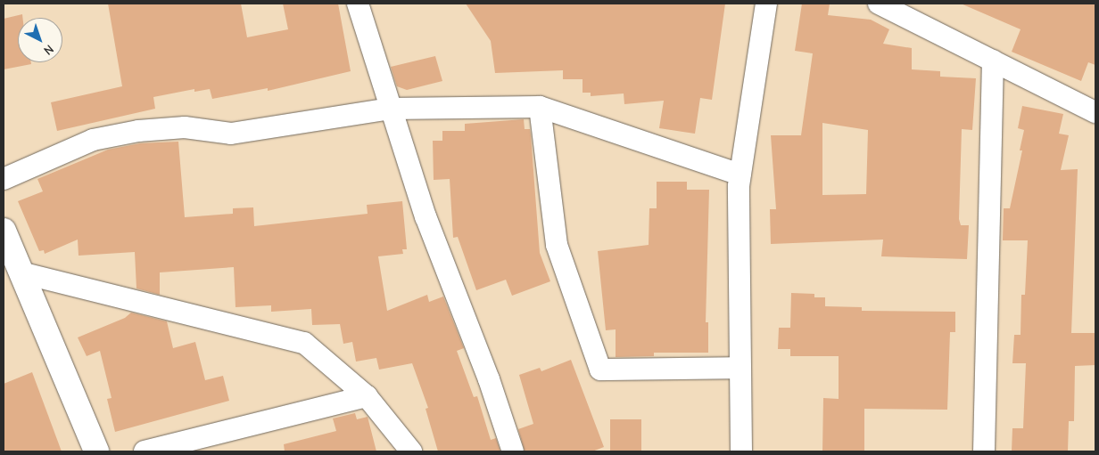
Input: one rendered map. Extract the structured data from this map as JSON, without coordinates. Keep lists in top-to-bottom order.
{
  "north": "bottom right"
}
